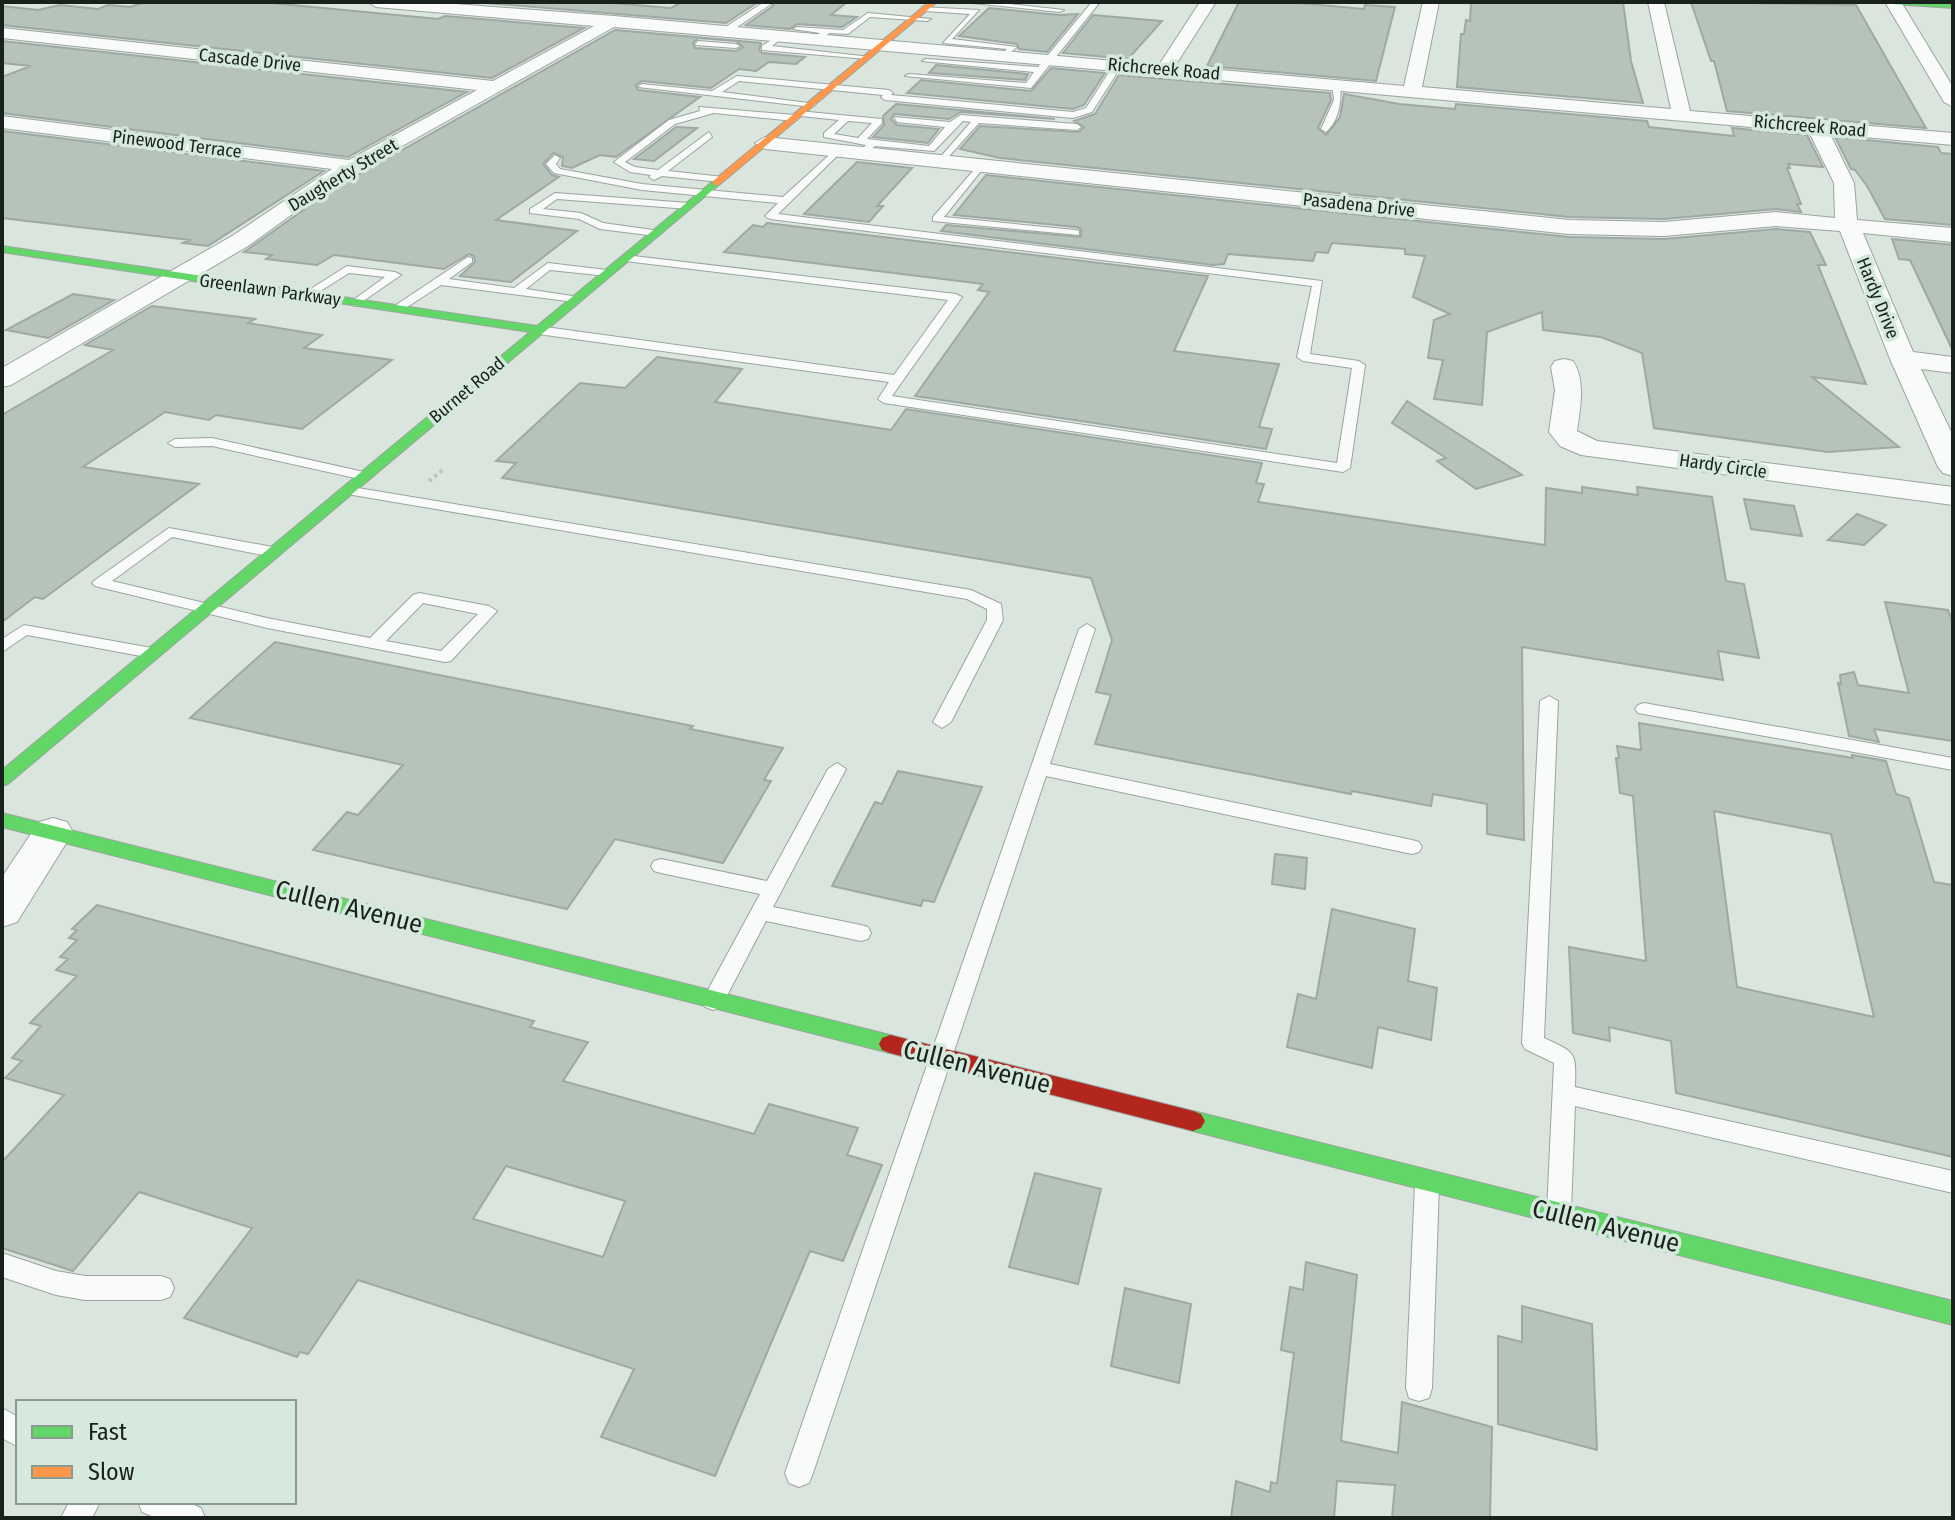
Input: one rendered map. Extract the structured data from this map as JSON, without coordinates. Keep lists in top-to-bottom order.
{
  "streets": {
    "street": [
      "Cascade Drive",
      "Richcreek Road",
      "Pinewood Terrace",
      "Daugherty Street",
      "Pasadena Drive",
      "Greenlawn Parkway",
      "Hardy Drive",
      "Burnet Road",
      "Hardy Circle",
      "Cullen Avenue"
    ]
  },
  "crossings": [
    ["Cascade Drive", "Daugherty Street"],
    ["Richcreek Road", "Daugherty Street"],
    ["Richcreek Road", "Hardy Drive"],
    ["Richcreek Road", "Burnet Road"],
    ["Pinewood Terrace", "Daugherty Street"],
    ["Daugherty Street", "Greenlawn Parkway"],
    ["Pasadena Drive", "Hardy Drive"],
    ["Pasadena Drive", "Burnet Road"],
    ["Greenlawn Parkway", "Burnet Road"]
  ],
  "legend": ["Fast", "Slow"]
}
